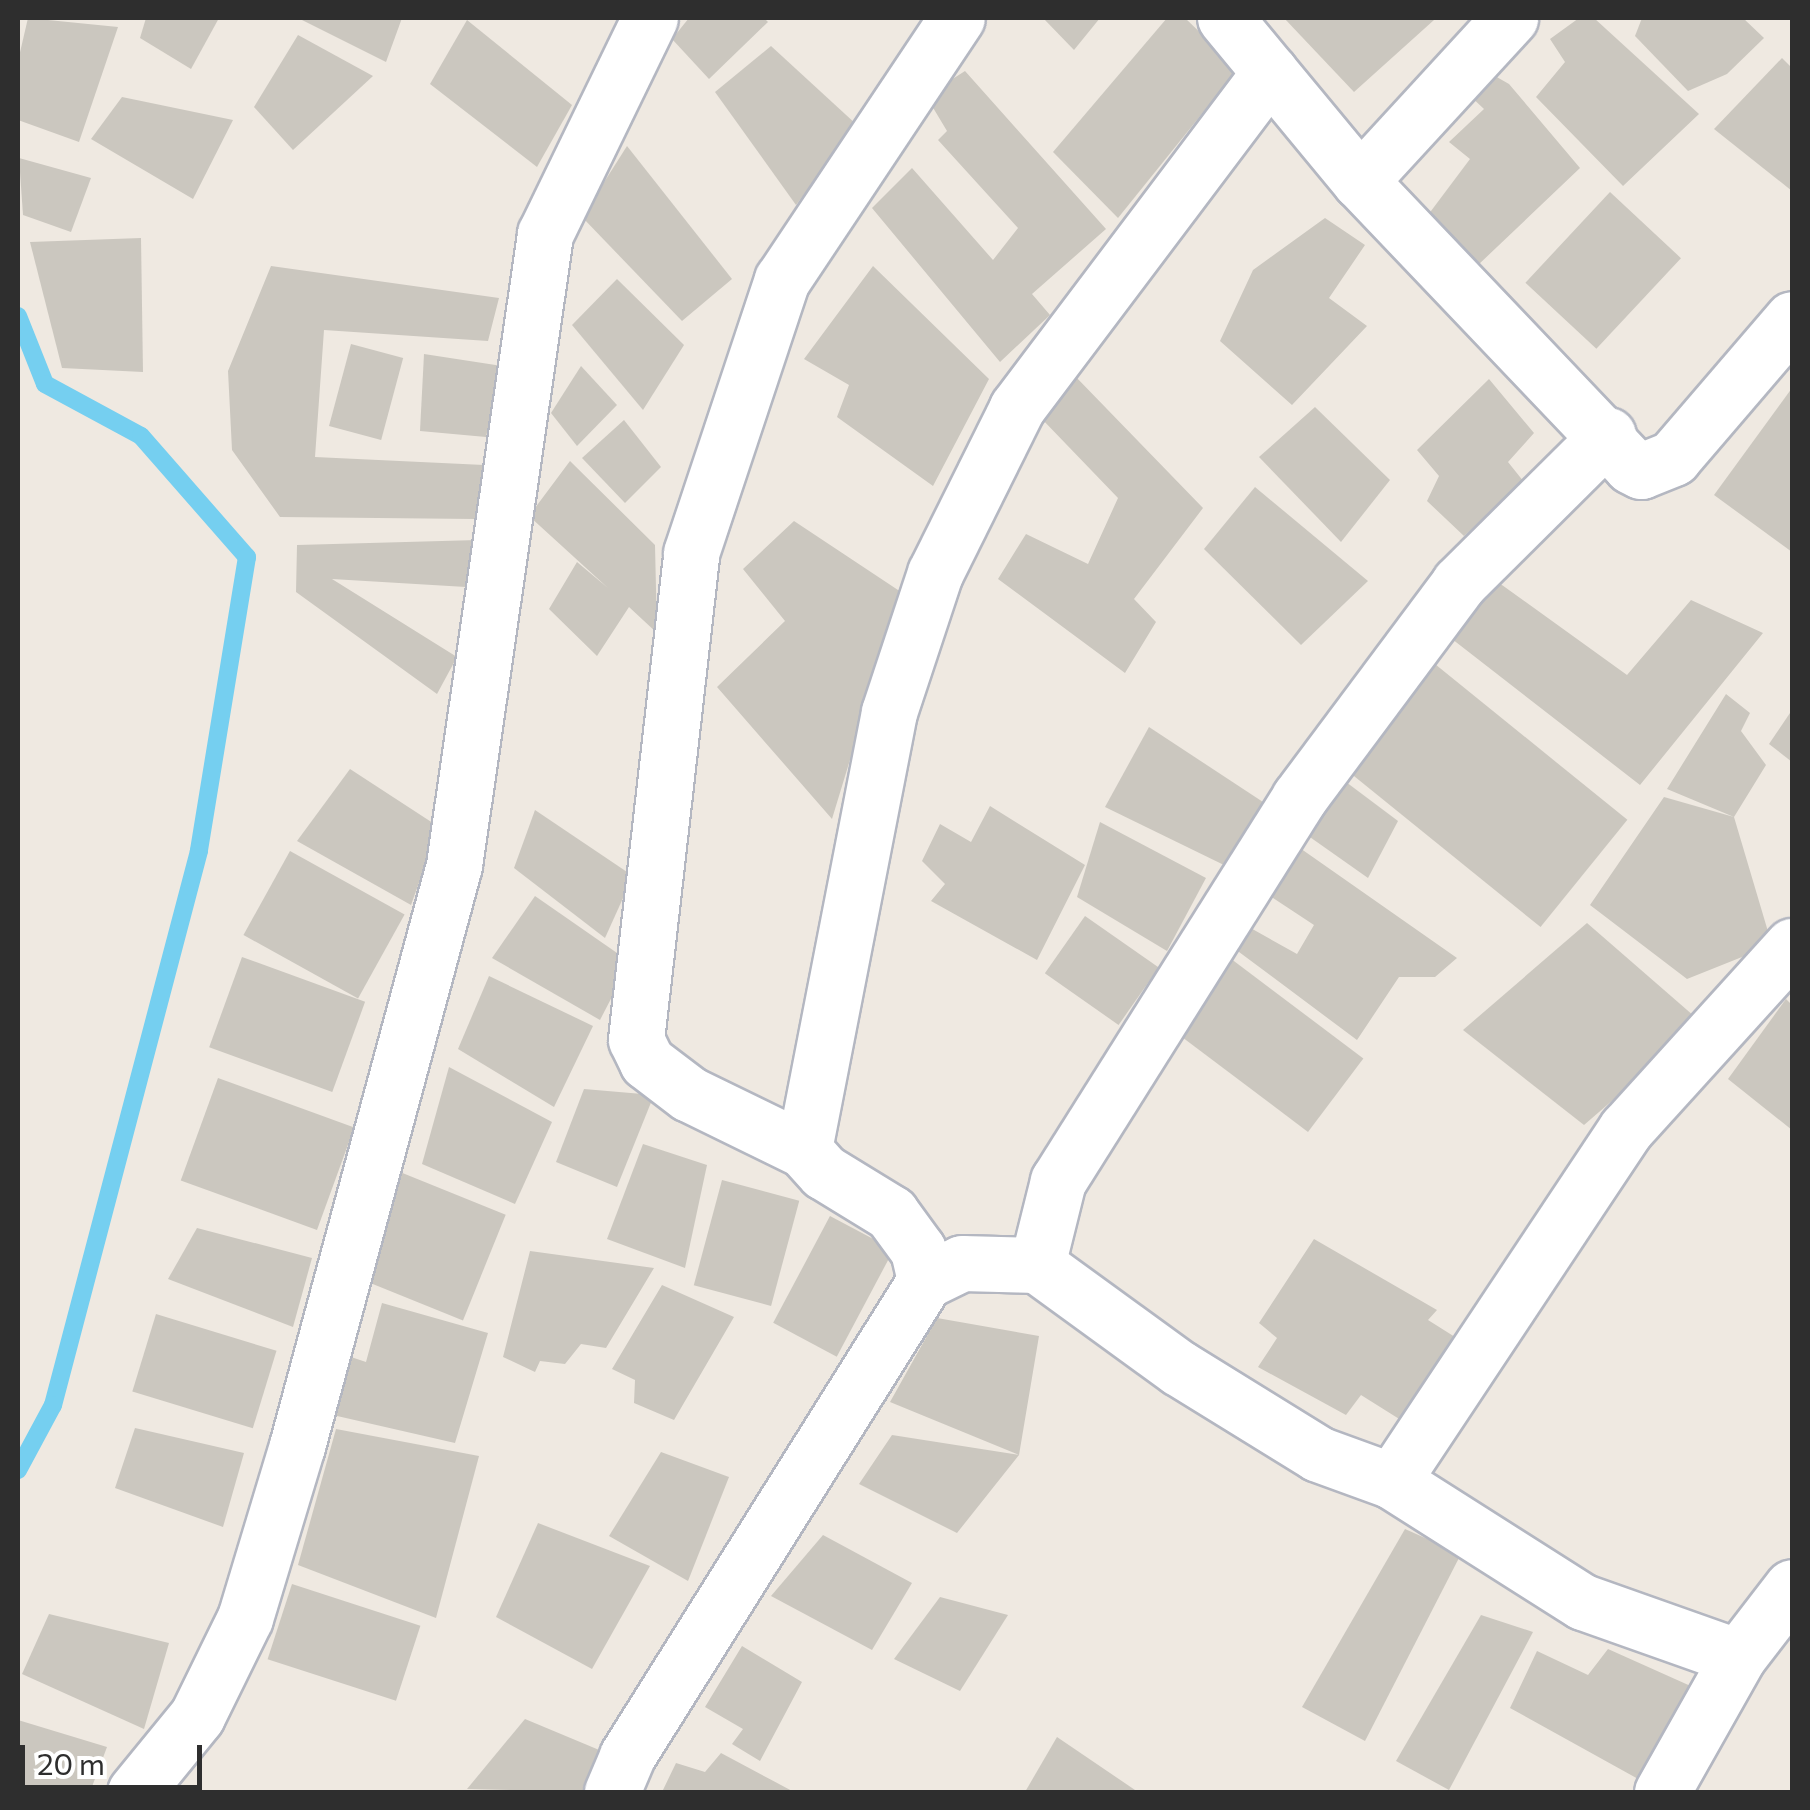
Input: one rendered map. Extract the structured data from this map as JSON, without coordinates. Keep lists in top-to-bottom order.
{
  "scale_bar": "20 m"
}
